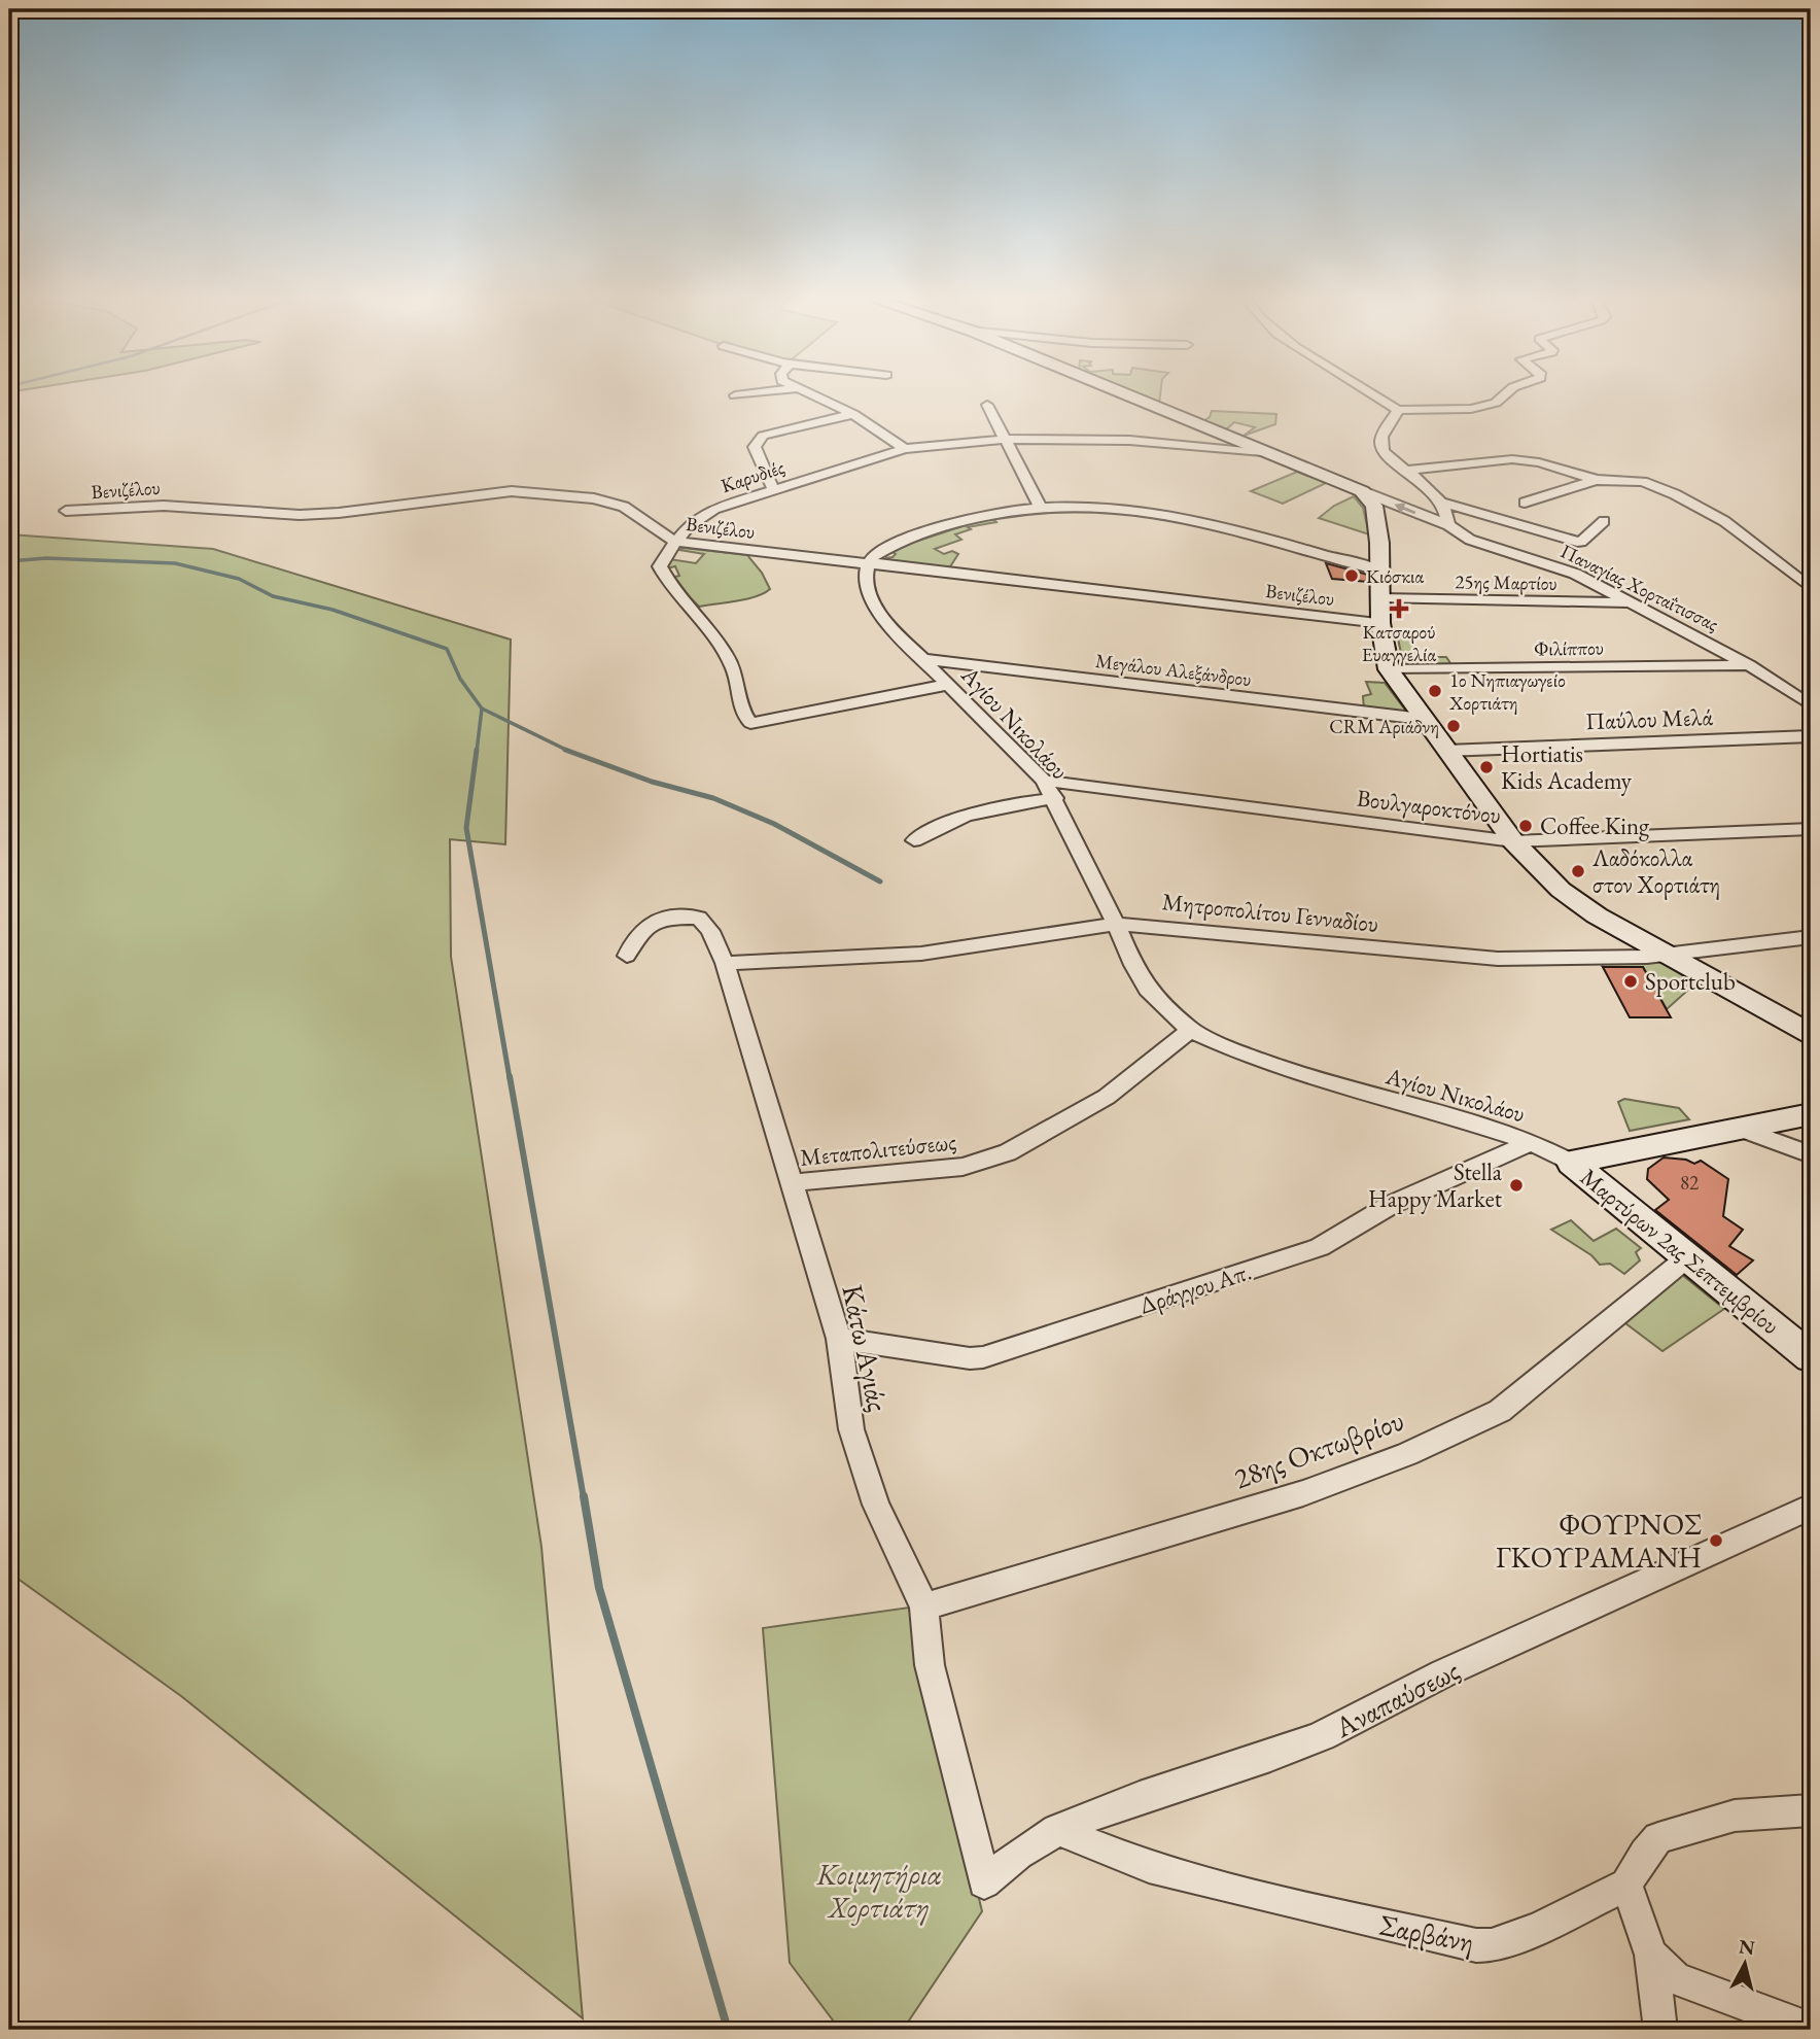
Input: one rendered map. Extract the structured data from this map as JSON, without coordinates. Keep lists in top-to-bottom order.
{
  "streets": {
    "street": [
      "Καρυδιές",
      "Βενιζέλου",
      "25ης Μαρτίου",
      "Παναγίας Χορταΐτισσας",
      "Φιλίππου",
      "Μεγάλου Αλεξάνδρου",
      "Παύλου Μελά",
      "Αγίου Νικολάου",
      "Βουλγαροκτόνου",
      "Μητροπολίτου Γενναδίου",
      "Μεταπολιτεύσεως",
      "Μαρτύρων 2ας Σεπτεμβρίου",
      "Δράγγου Απ.",
      "Κάτω Αγιάς",
      "28ης Οκτωβρίου",
      "Αναπαύσεως",
      "Σαρβάνη"
    ]
  },
  "crossings": [
    ["Καρυδιές", "Βενιζέλου"],
    ["Καρυδιές", "Αγίου Νικολάου"],
    ["Βενιζέλου", "Αγίου Νικολάου"],
    ["25ης Μαρτίου", "Παναγίας Χορταΐτισσας"],
    ["Παναγίας Χορταΐτισσας", "Φιλίππου"],
    ["Μεγάλου Αλεξάνδρου", "Αγίου Νικολάου"],
    ["Αγίου Νικολάου", "Βουλγαροκτόνου"],
    ["Αγίου Νικολάου", "Μητροπολίτου Γενναδίου"],
    ["Αγίου Νικολάου", "Μεταπολιτεύσεως"],
    ["Αγίου Νικολάου", "Μαρτύρων 2ας Σεπτεμβρίου"],
    ["Αγίου Νικολάου", "Δράγγου Απ."],
    ["Μητροπολίτου Γενναδίου", "Κάτω Αγιάς"],
    ["Μεταπολιτεύσεως", "Κάτω Αγιάς"],
    ["Μαρτύρων 2ας Σεπτεμβρίου", "28ης Οκτωβρίου"],
    ["Δράγγου Απ.", "Κάτω Αγιάς"],
    ["Κάτω Αγιάς", "28ης Οκτωβρίου"],
    ["Κάτω Αγιάς", "Αναπαύσεως"],
    ["Αναπαύσεως", "Σαρβάνη"]
  ],
  "parks": ["Κοιμητήρια Χορτιάτη"],
  "places": {
    "other": [
      "Κιόσκια",
      "1ο Νηπιαγωγείο Χορτιάτη",
      "CRM Αριάδνη",
      "Hortiatis Kids Academy",
      "Coffee King",
      "Λαδόκολλα στον Χορτιάτη",
      "Sportclub",
      "Stella Happy Market",
      "ΦΟΥΡΝΟΣ ΓΚΟΥΡΑΜΑΝΗ"
    ],
    "health": ["Κατσαρού Ευαγγελία"]
  },
  "house_numbers": ["82"],
  "north": "top"
}
